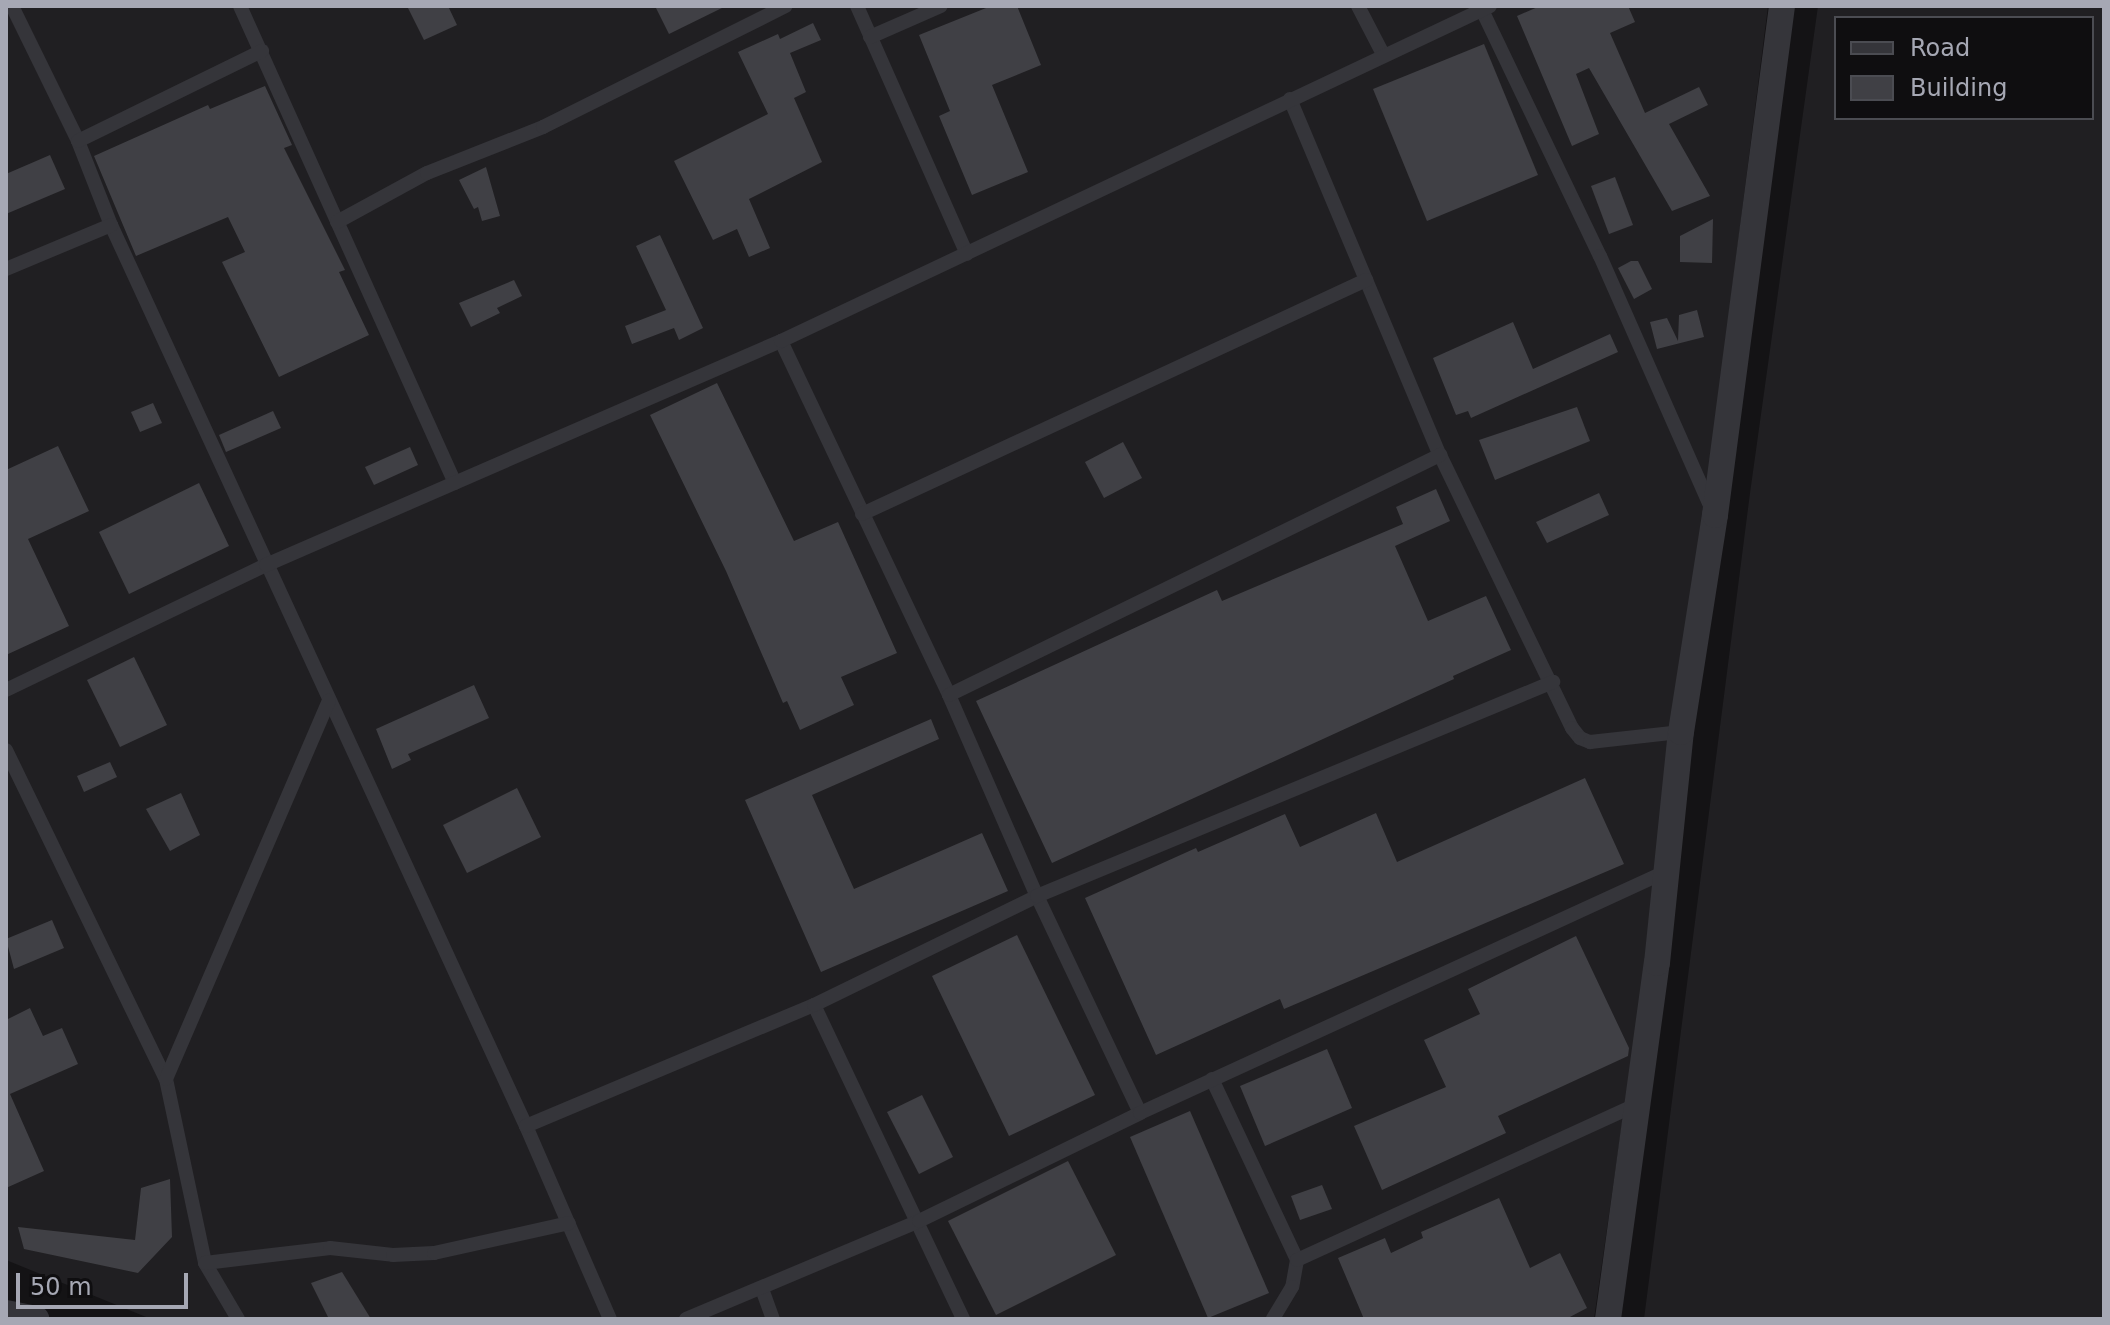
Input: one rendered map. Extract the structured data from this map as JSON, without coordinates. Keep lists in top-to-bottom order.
{
  "legend": ["Road", "Building"],
  "scale_bar": "50 m"
}
